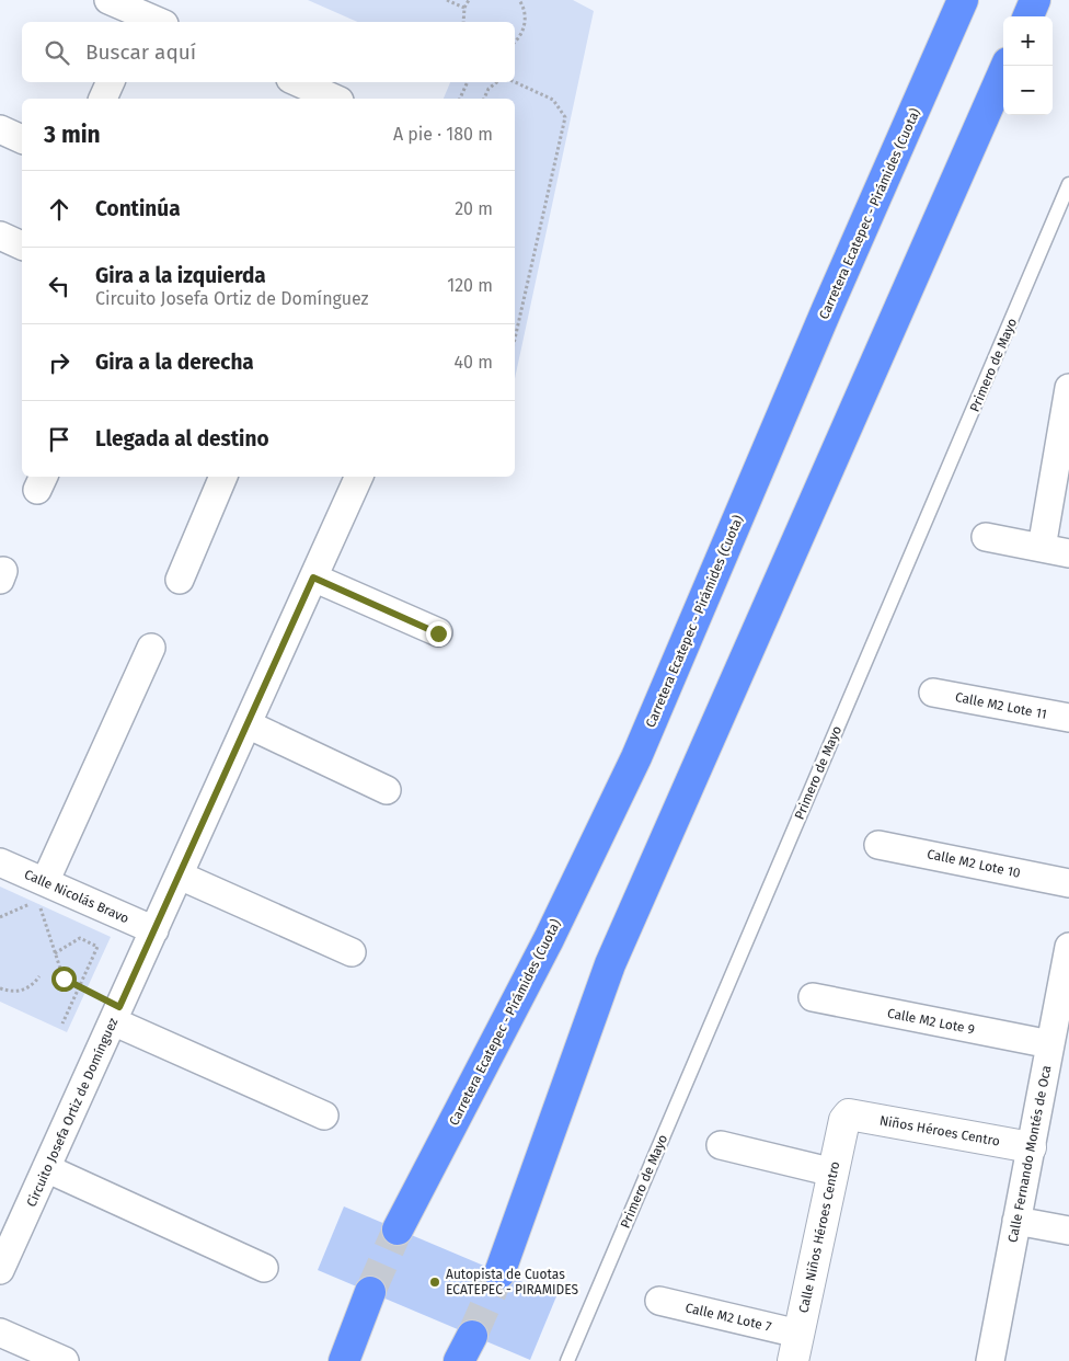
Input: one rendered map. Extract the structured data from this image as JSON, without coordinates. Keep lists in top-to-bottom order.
{
  "streets": {
    "highway": ["Carretera Ecatepec - Pirámides (Cuota)"],
    "main road": ["Niños Héroes Centro", "Calle Niños Héroes Centro"],
    "street": [
      "Calle M2 Lote 11",
      "Calle M2 Lote 10",
      "Calle Nicolás Bravo",
      "Calle M2 Lote 9",
      "Circuito Josefa Ortiz de Domínguez",
      "Calle Fernando Montés de Oca",
      "Calle M2 Lote 7"
    ],
    "lane": ["Primero de Mayo"]
  },
  "crossings": [
    ["Calle Nicolás Bravo", "Circuito Josefa Ortiz de Domínguez"],
    ["Calle M2 Lote 9", "Calle Fernando Montés de Oca"],
    ["Niños Héroes Centro", "Calle Fernando Montés de Oca"],
    ["Niños Héroes Centro", "Calle Niños Héroes Centro"],
    ["Calle Niños Héroes Centro", "Calle M2 Lote 7"]
  ],
  "places": ["Autopista de Cuotas ECATEPEC - PIRAMIDES"],
  "page": {
    "map_buttons": ["+", "−"],
    "search": "Buscar aquí",
    "heading": ["3 min", "A pie · 180 m"],
    "list": [
      ["Continúa", "20 m"],
      ["Gira a la izquierda", "Circuito Josefa Ortiz de Domínguez", "120 m"],
      ["Gira a la derecha", "40 m"],
      "Llegada al destino"
    ]
  }
}
